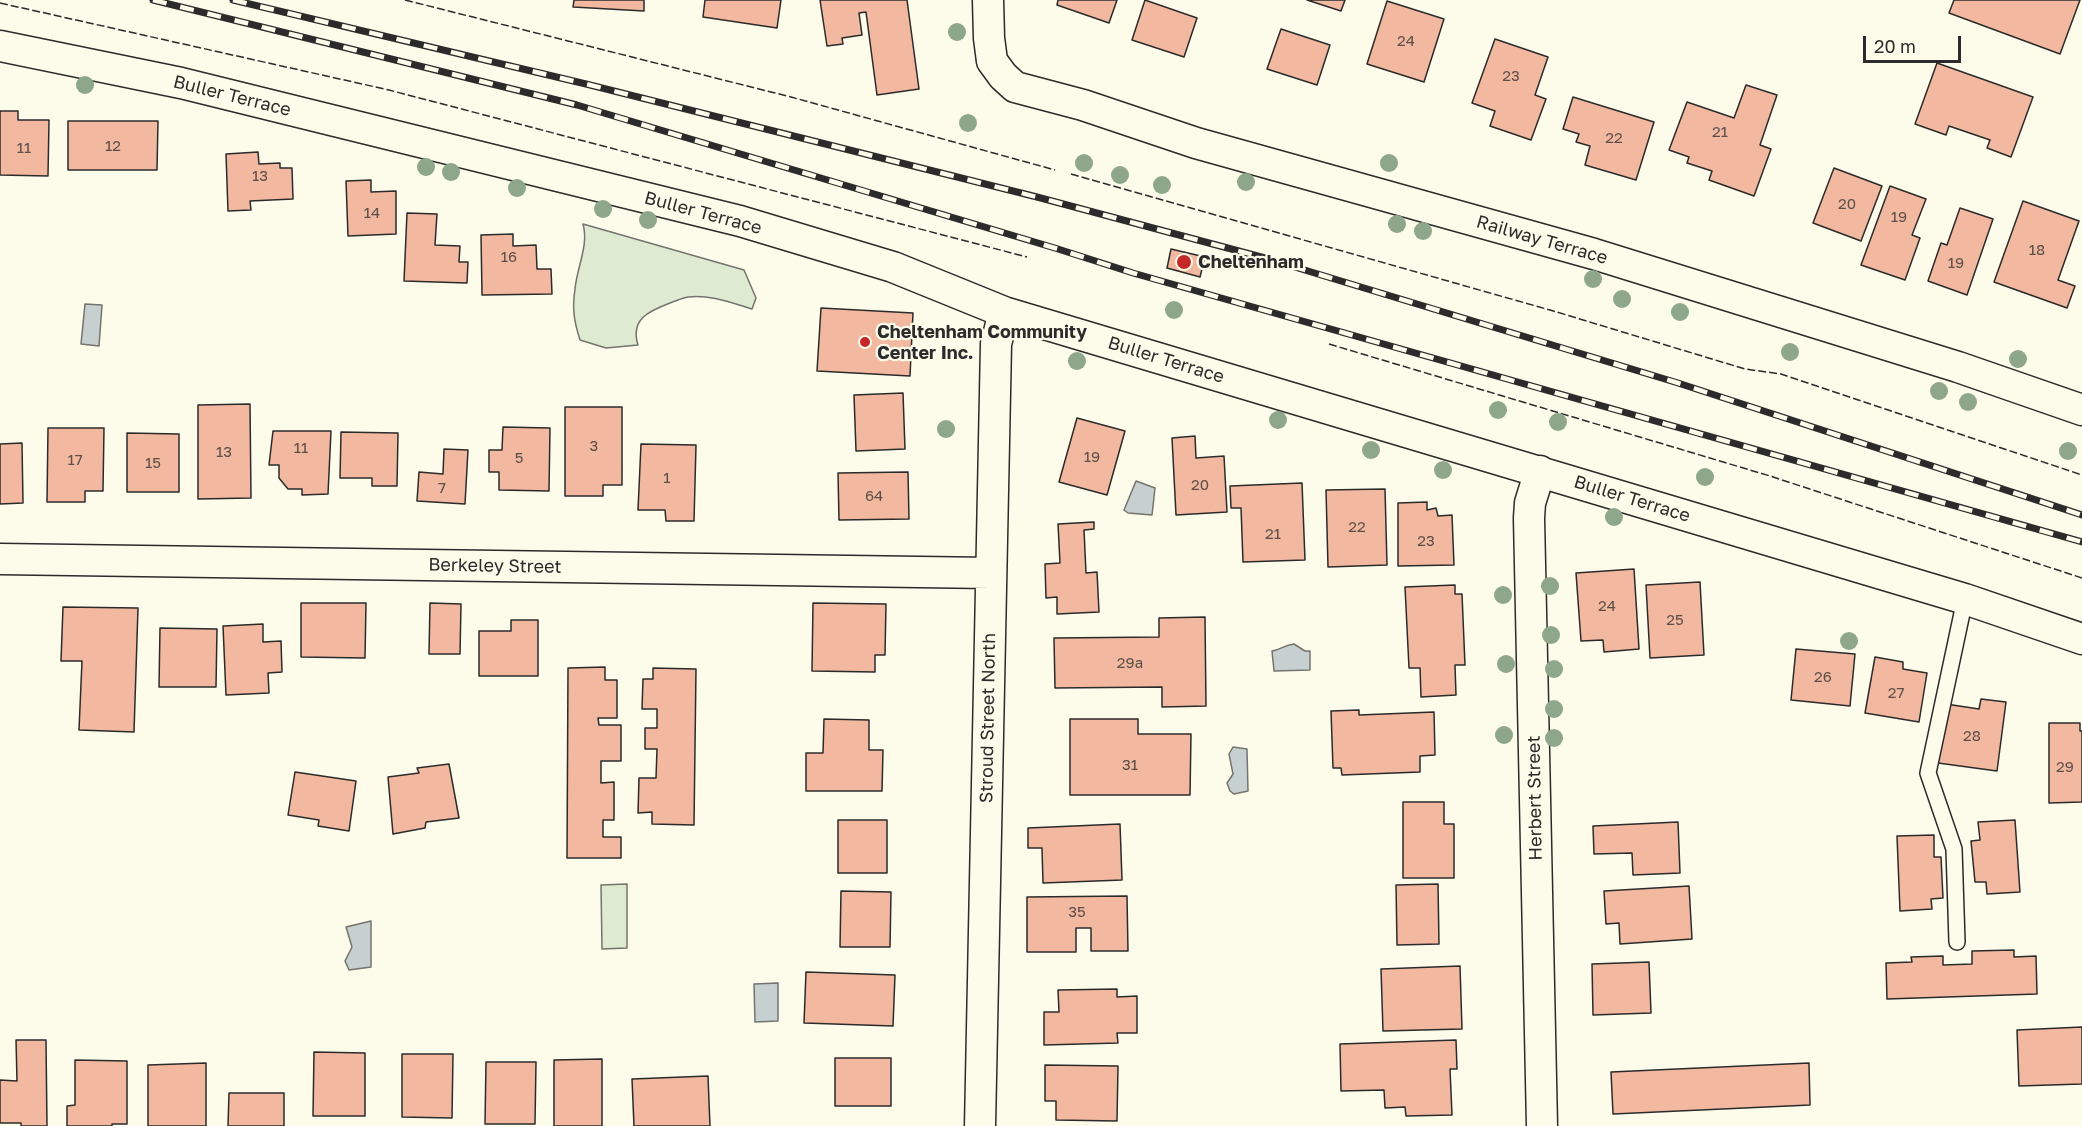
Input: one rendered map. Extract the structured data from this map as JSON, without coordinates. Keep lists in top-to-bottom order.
{
  "streets": {
    "street": [
      "Buller Terrace",
      "Railway Terrace",
      "Berkeley Street",
      "Stroud Street North",
      "Herbert Street"
    ]
  },
  "crossings": [
    ["Buller Terrace", "Stroud Street North"],
    ["Buller Terrace", "Herbert Street"],
    ["Berkeley Street", "Stroud Street North"]
  ],
  "places": ["Cheltenham", "Cheltenham Community Center Inc."],
  "house_numbers": [
    "24",
    "23",
    "21",
    "22",
    "12",
    "11",
    "13",
    "20",
    "14",
    "19",
    "18",
    "16",
    "19",
    "3",
    "11",
    "13",
    "19",
    "5",
    "17",
    "15",
    "1",
    "20",
    "7",
    "64",
    "22",
    "21",
    "23",
    "24",
    "25",
    "29a",
    "26",
    "27",
    "28",
    "31",
    "29",
    "35"
  ],
  "scale_bar": "20 m"
}
